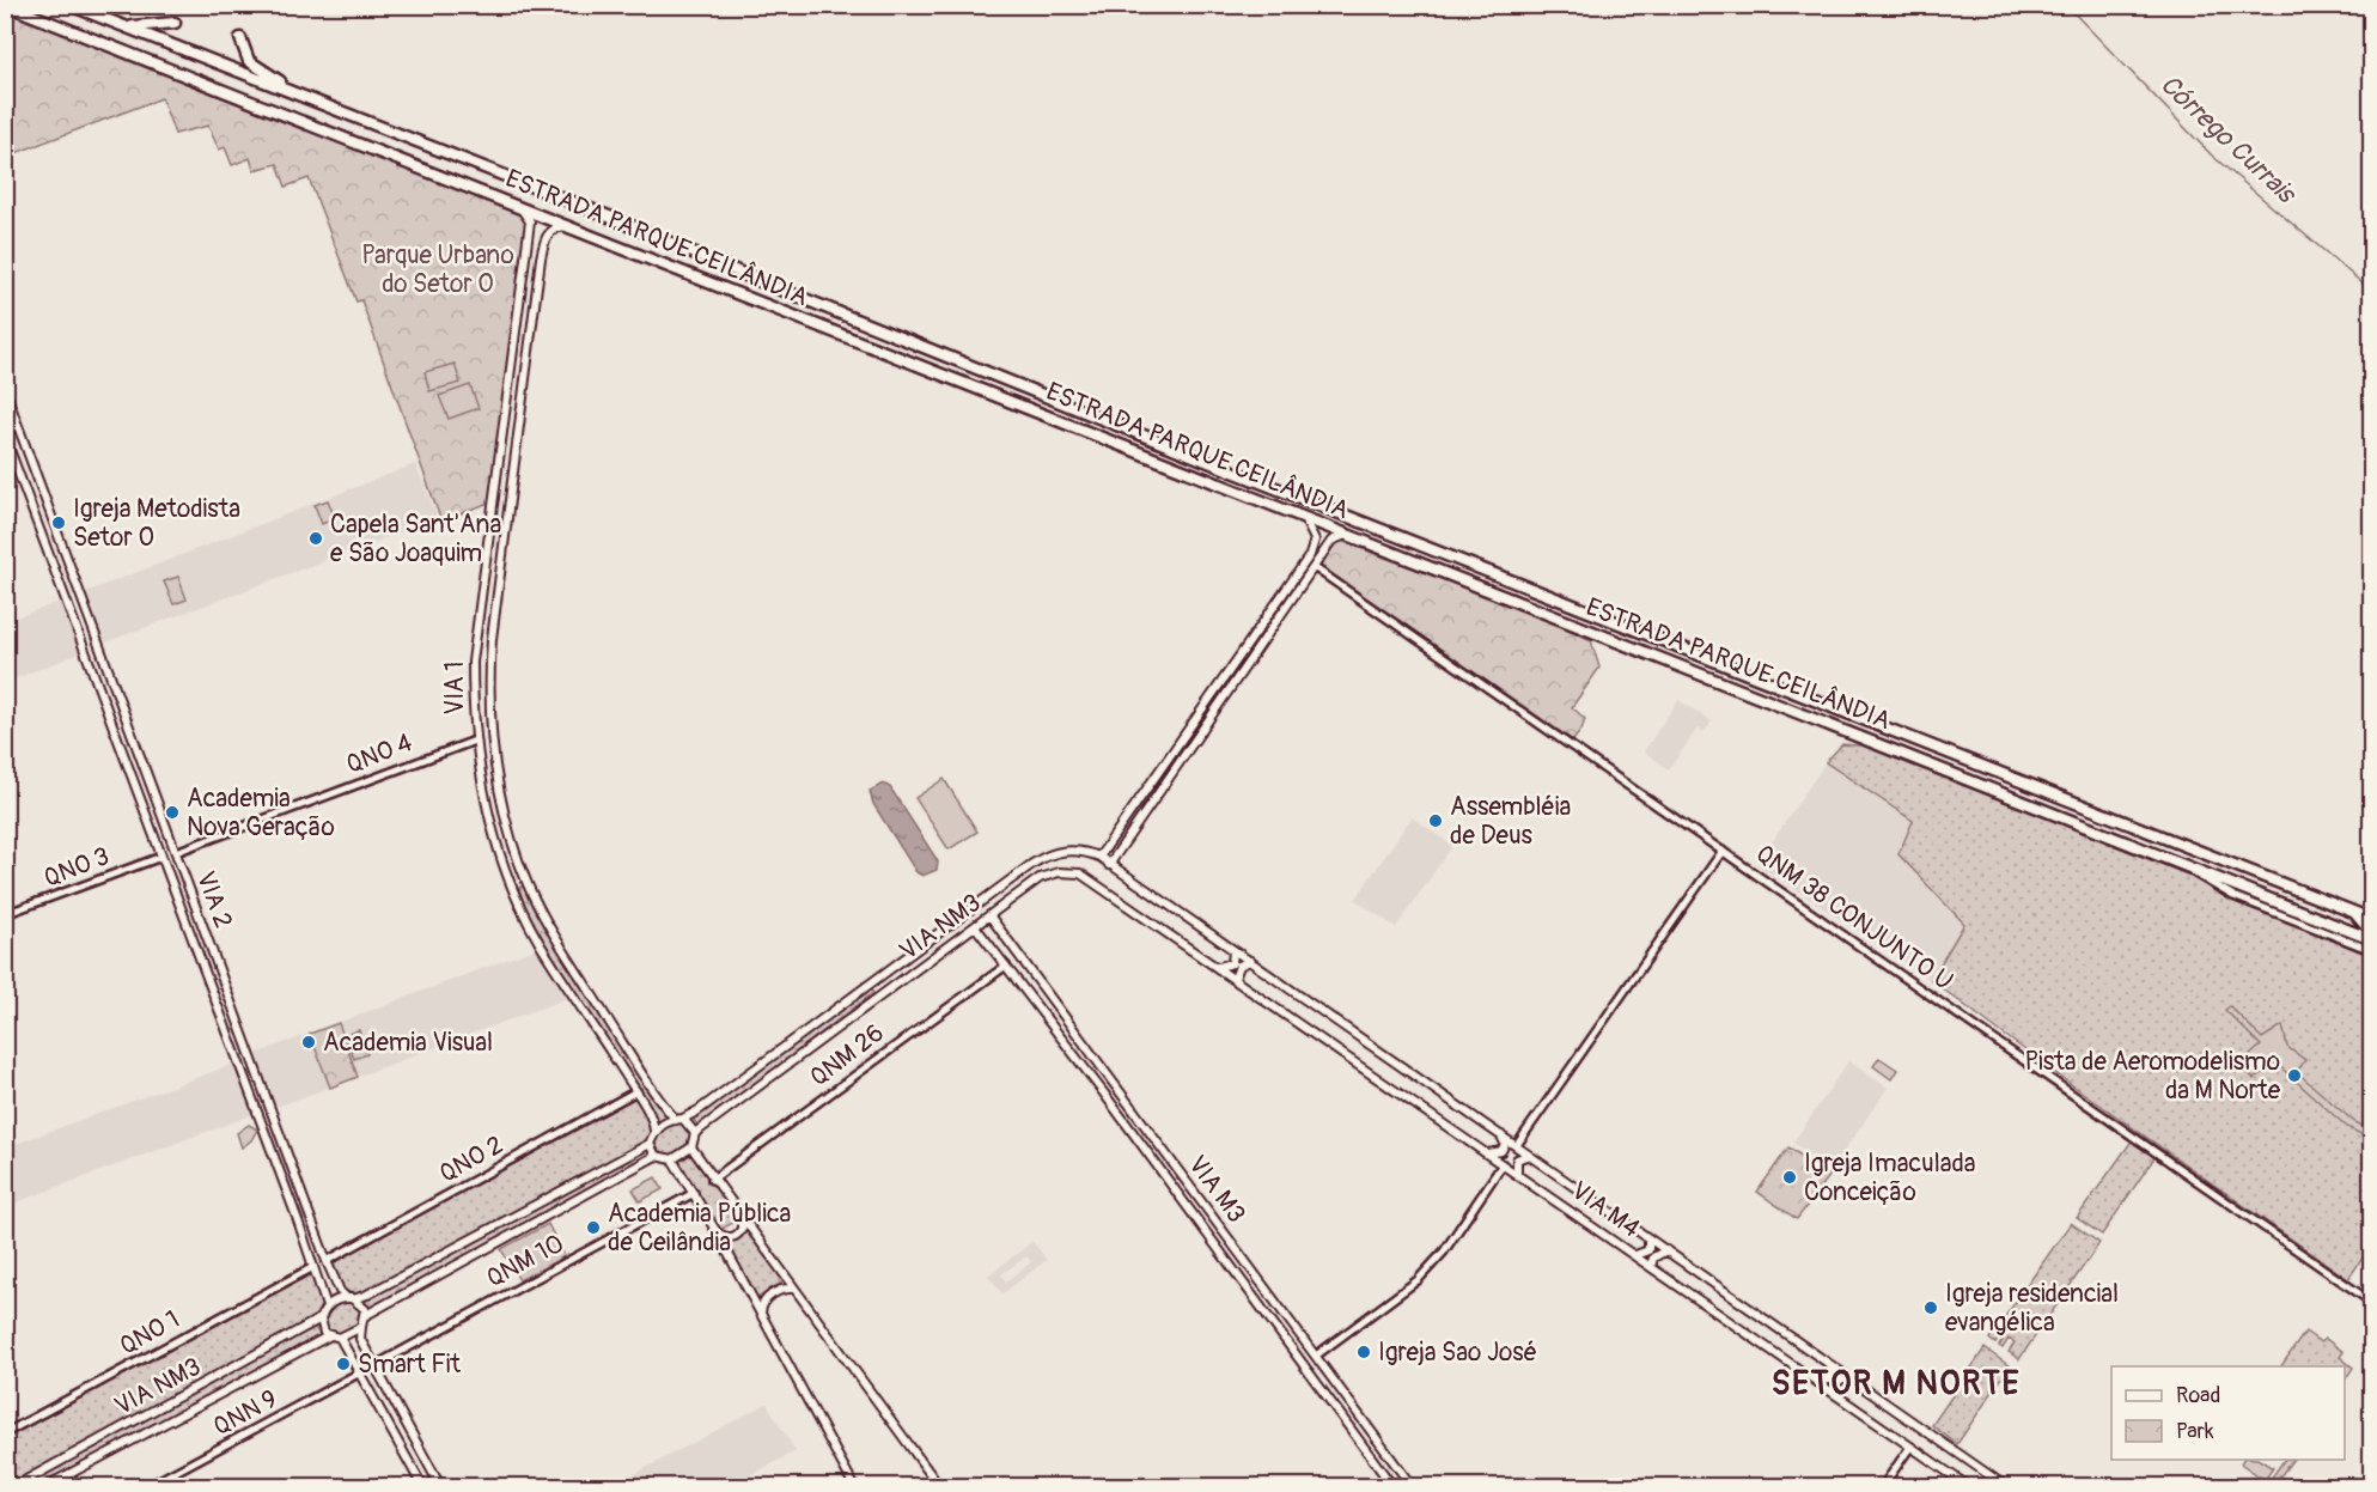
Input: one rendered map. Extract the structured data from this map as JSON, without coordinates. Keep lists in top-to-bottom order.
{
  "streets": {
    "highway": ["ESTRADA PARQUE CEILÂNDIA"],
    "main road": [
      "VIA 1",
      "VIA 2",
      "VIA NM3",
      "VIA M3",
      "VIA M4"
    ],
    "street": [
      "QNO 4",
      "QNO 3",
      "QNM 38 CONJUNTO U",
      "QNM 26",
      "QNO 2",
      "QNM 10",
      "QNO 1",
      "QNN 9"
    ]
  },
  "crossings": [
    ["ESTRADA PARQUE CEILÂNDIA", "VIA 1"],
    ["VIA 1", "QNO 4"],
    ["VIA 1", "VIA NM3"],
    ["VIA 1", "QNO 2"],
    ["QNO 4", "VIA 2"],
    ["QNO 3", "VIA 2"],
    ["VIA 2", "VIA NM3"],
    ["VIA 2", "QNO 2"],
    ["VIA 2", "QNO 1"],
    ["VIA NM3", "VIA M3"],
    ["VIA NM3", "VIA M4"],
    ["QNM 26", "VIA M3"]
  ],
  "districts": ["SETOR M NORTE"],
  "water": ["Córrego Currais"],
  "parks": ["Parque Urbano do Setor O"],
  "places": [
    "Igreja Metodista Setor O",
    "Capela Sant'Ana e São Joaquim",
    "Academia Nova Geração",
    "Assembléia de Deus",
    "Academia Visual",
    "Pista de Aeromodelismo da M Norte",
    "Igreja Imaculada Conceição",
    "Academia Pública de Ceilândia",
    "Igreja residencial evangélica",
    "Igreja Sao José",
    "Smart Fit"
  ],
  "legend": ["Road", "Park"]
}
